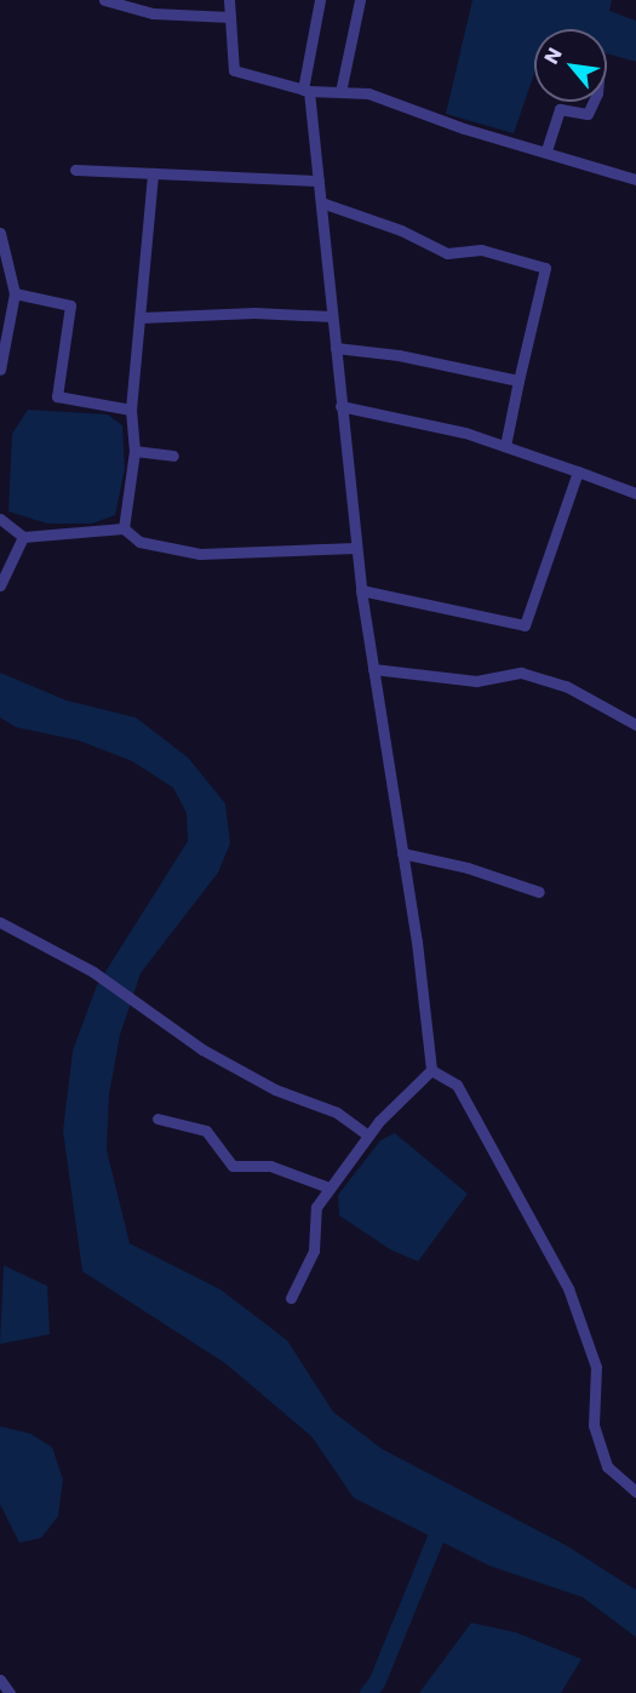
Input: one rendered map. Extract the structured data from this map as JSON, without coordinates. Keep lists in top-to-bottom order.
{
  "north": "top left"
}
